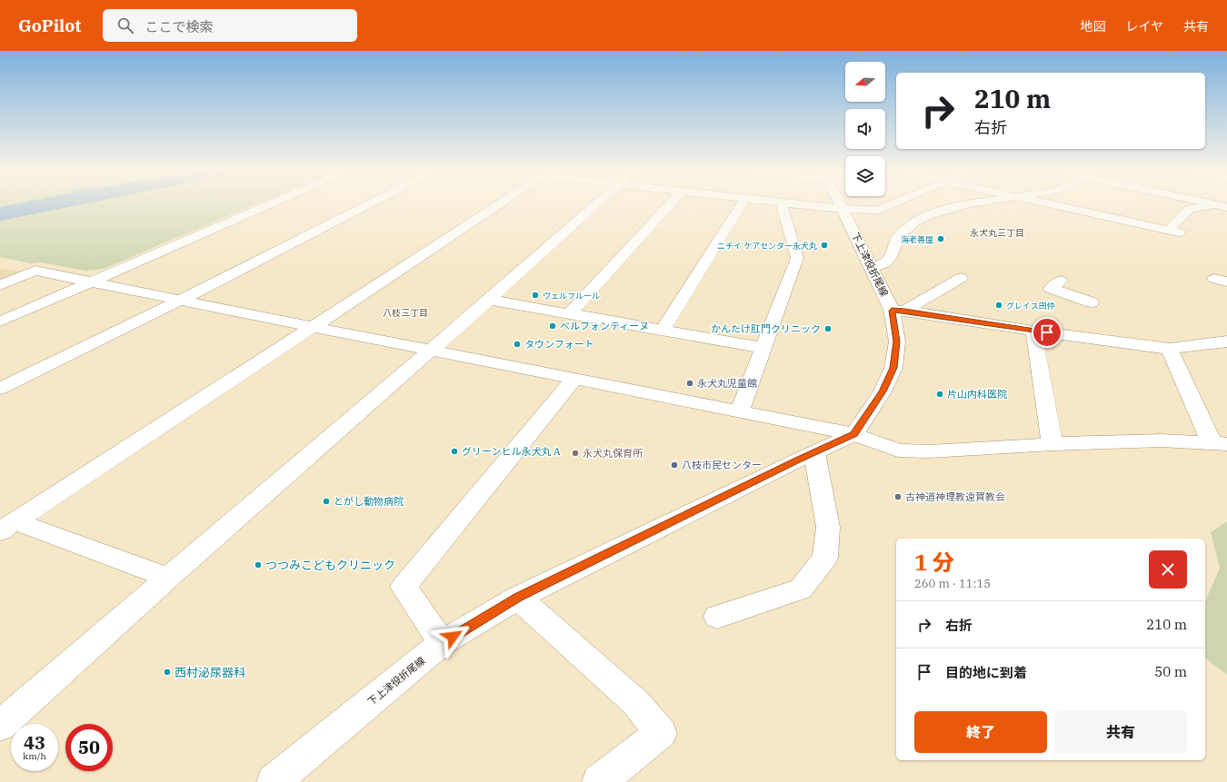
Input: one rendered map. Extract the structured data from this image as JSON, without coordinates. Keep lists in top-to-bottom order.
{
  "streets": {
    "street": ["下上津役折尾線"]
  },
  "districts": ["永犬丸三丁目", "八枝三丁目"],
  "places": [
    "海老善屋",
    "ニチイ ケアセンター永犬丸",
    "ヴェルフルール",
    "グレイス田仲",
    "ベルフォンティーヌ",
    "かんたけ肛門クリニック",
    "タウンフォート",
    "永犬丸児童館",
    "片山内科医院",
    "グリーンヒル永犬丸 A",
    "永犬丸保育所",
    "八枝市民センター",
    "古神道神理教遠賀教会",
    "とがし動物病院",
    "つつみこどもクリニック",
    "西村泌尿器科"
  ],
  "north": "left",
  "page": {
    "header": "GoPilot",
    "search": "ここで検索",
    "nav": ["地図", "レイヤ", "共有"],
    "turn": ["210 m", "右折"],
    "heading": ["1 分", "260 m · 11:15"],
    "list": [
      {
        "name": "右折",
        "value": "210 m"
      },
      {
        "name": "目的地に到着",
        "value": "50 m"
      }
    ],
    "buttons": ["終了", "共有"],
    "speed": "43 km/h",
    "limit": "50"
  }
}
